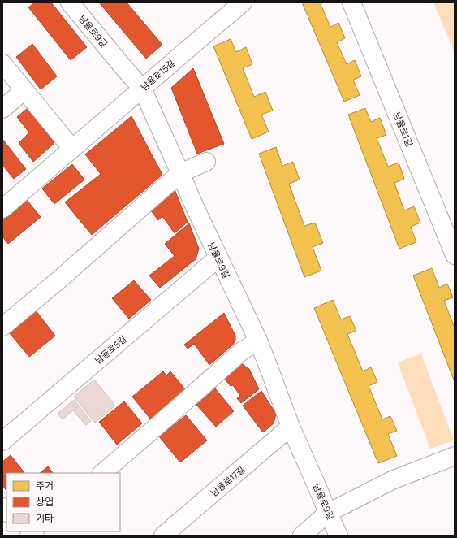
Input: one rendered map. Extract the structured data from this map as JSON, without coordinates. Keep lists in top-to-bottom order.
{
  "streets": {
    "street": [
      "남율로9길",
      "남율로15길",
      "남율로1길",
      "남율로5길",
      "남율로17길"
    ]
  },
  "crossings": [
    ["남율로9길", "남율로15길"],
    ["남율로9길", "남율로5길"],
    ["남율로9길", "남율로17길"]
  ],
  "legend": ["주거", "상업", "기타"]
}
